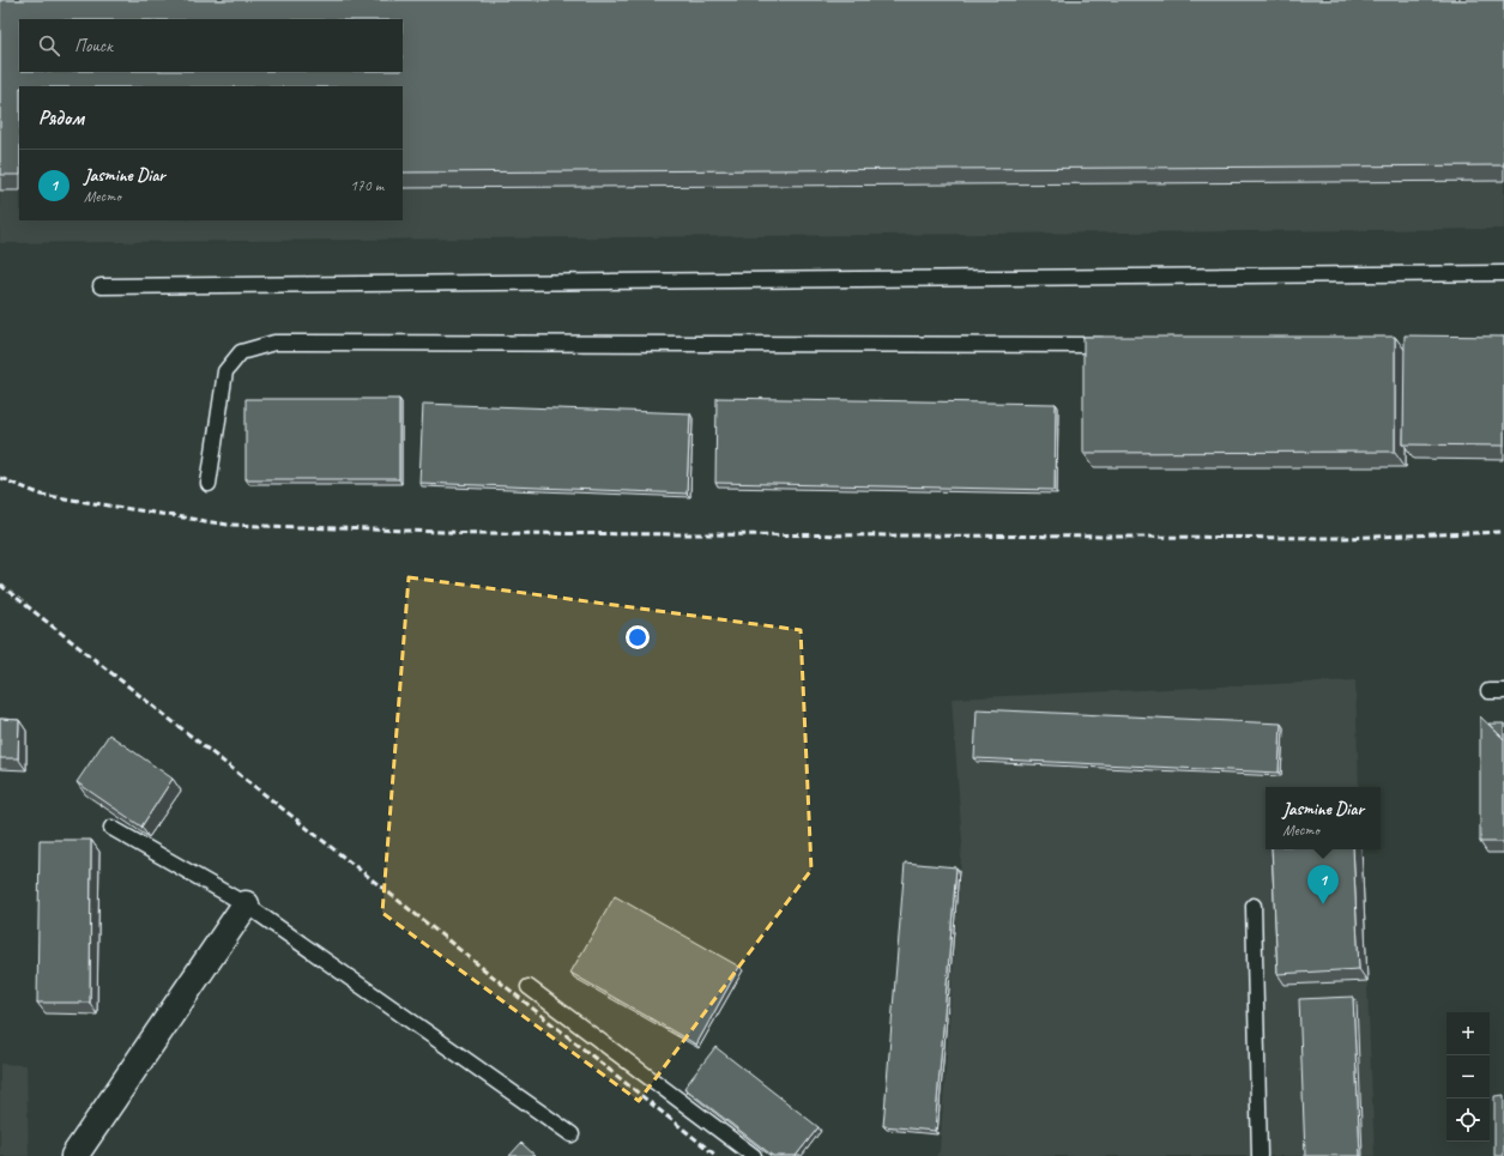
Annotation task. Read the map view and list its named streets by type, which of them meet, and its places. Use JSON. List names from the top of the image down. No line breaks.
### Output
{"page":{"search":"Поиск","heading":"Рядом","list":[{"mark":"1","name":"Jasmine Diar","note":"Место","value":"170 m"}],"popup":["Jasmine Diar","Место"],"pins":"1","map_buttons":["+","−"]}}
